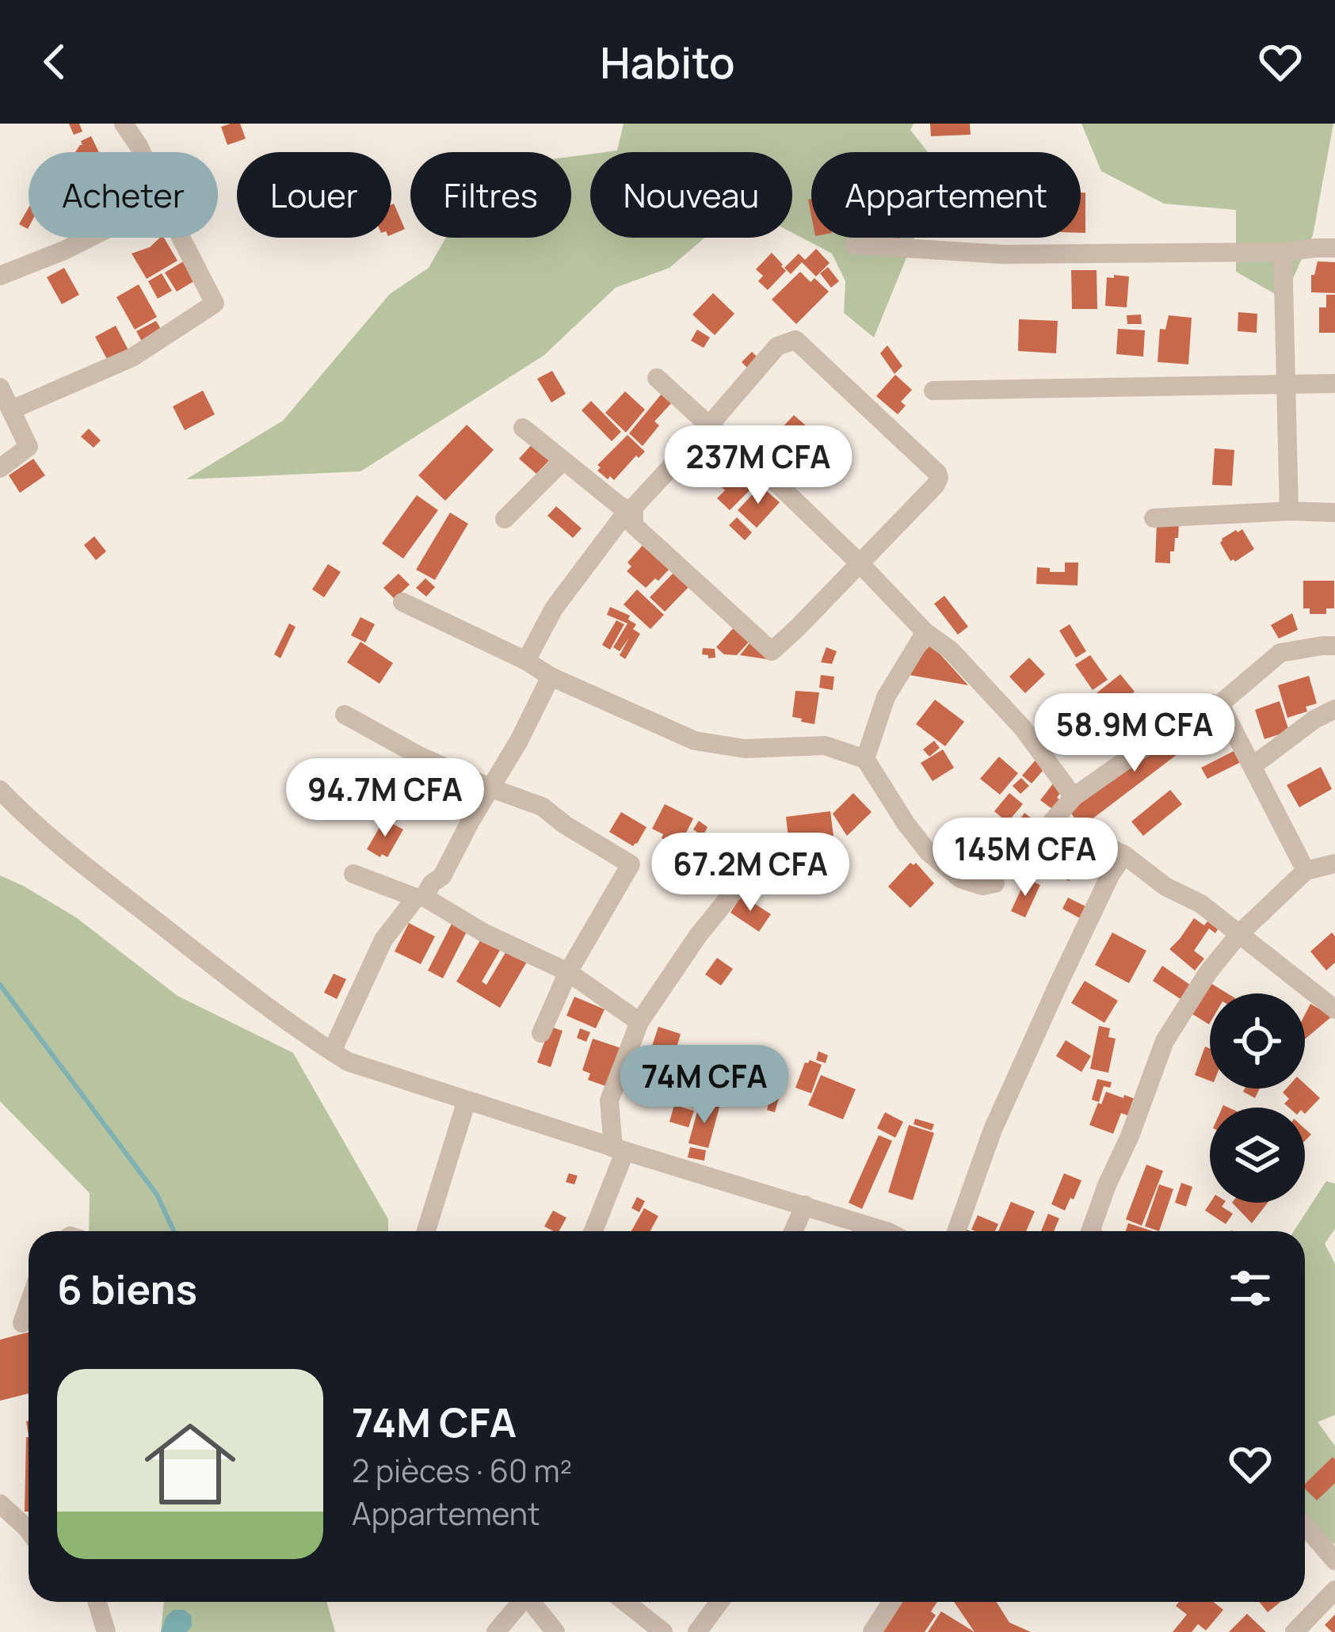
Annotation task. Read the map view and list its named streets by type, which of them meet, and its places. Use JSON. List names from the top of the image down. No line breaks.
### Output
{"page":{"header":"Habito","chip":["Acheter","Louer","Filtres","Nouveau","Appartement"],"price":["237M CFA","58.9M CFA","94.7M CFA","145M CFA","67.2M CFA","74M CFA"],"heading":"6 biens","list":[{"name":"74M CFA","note":"2 pièces · 60 m² · Appartement"}]}}
